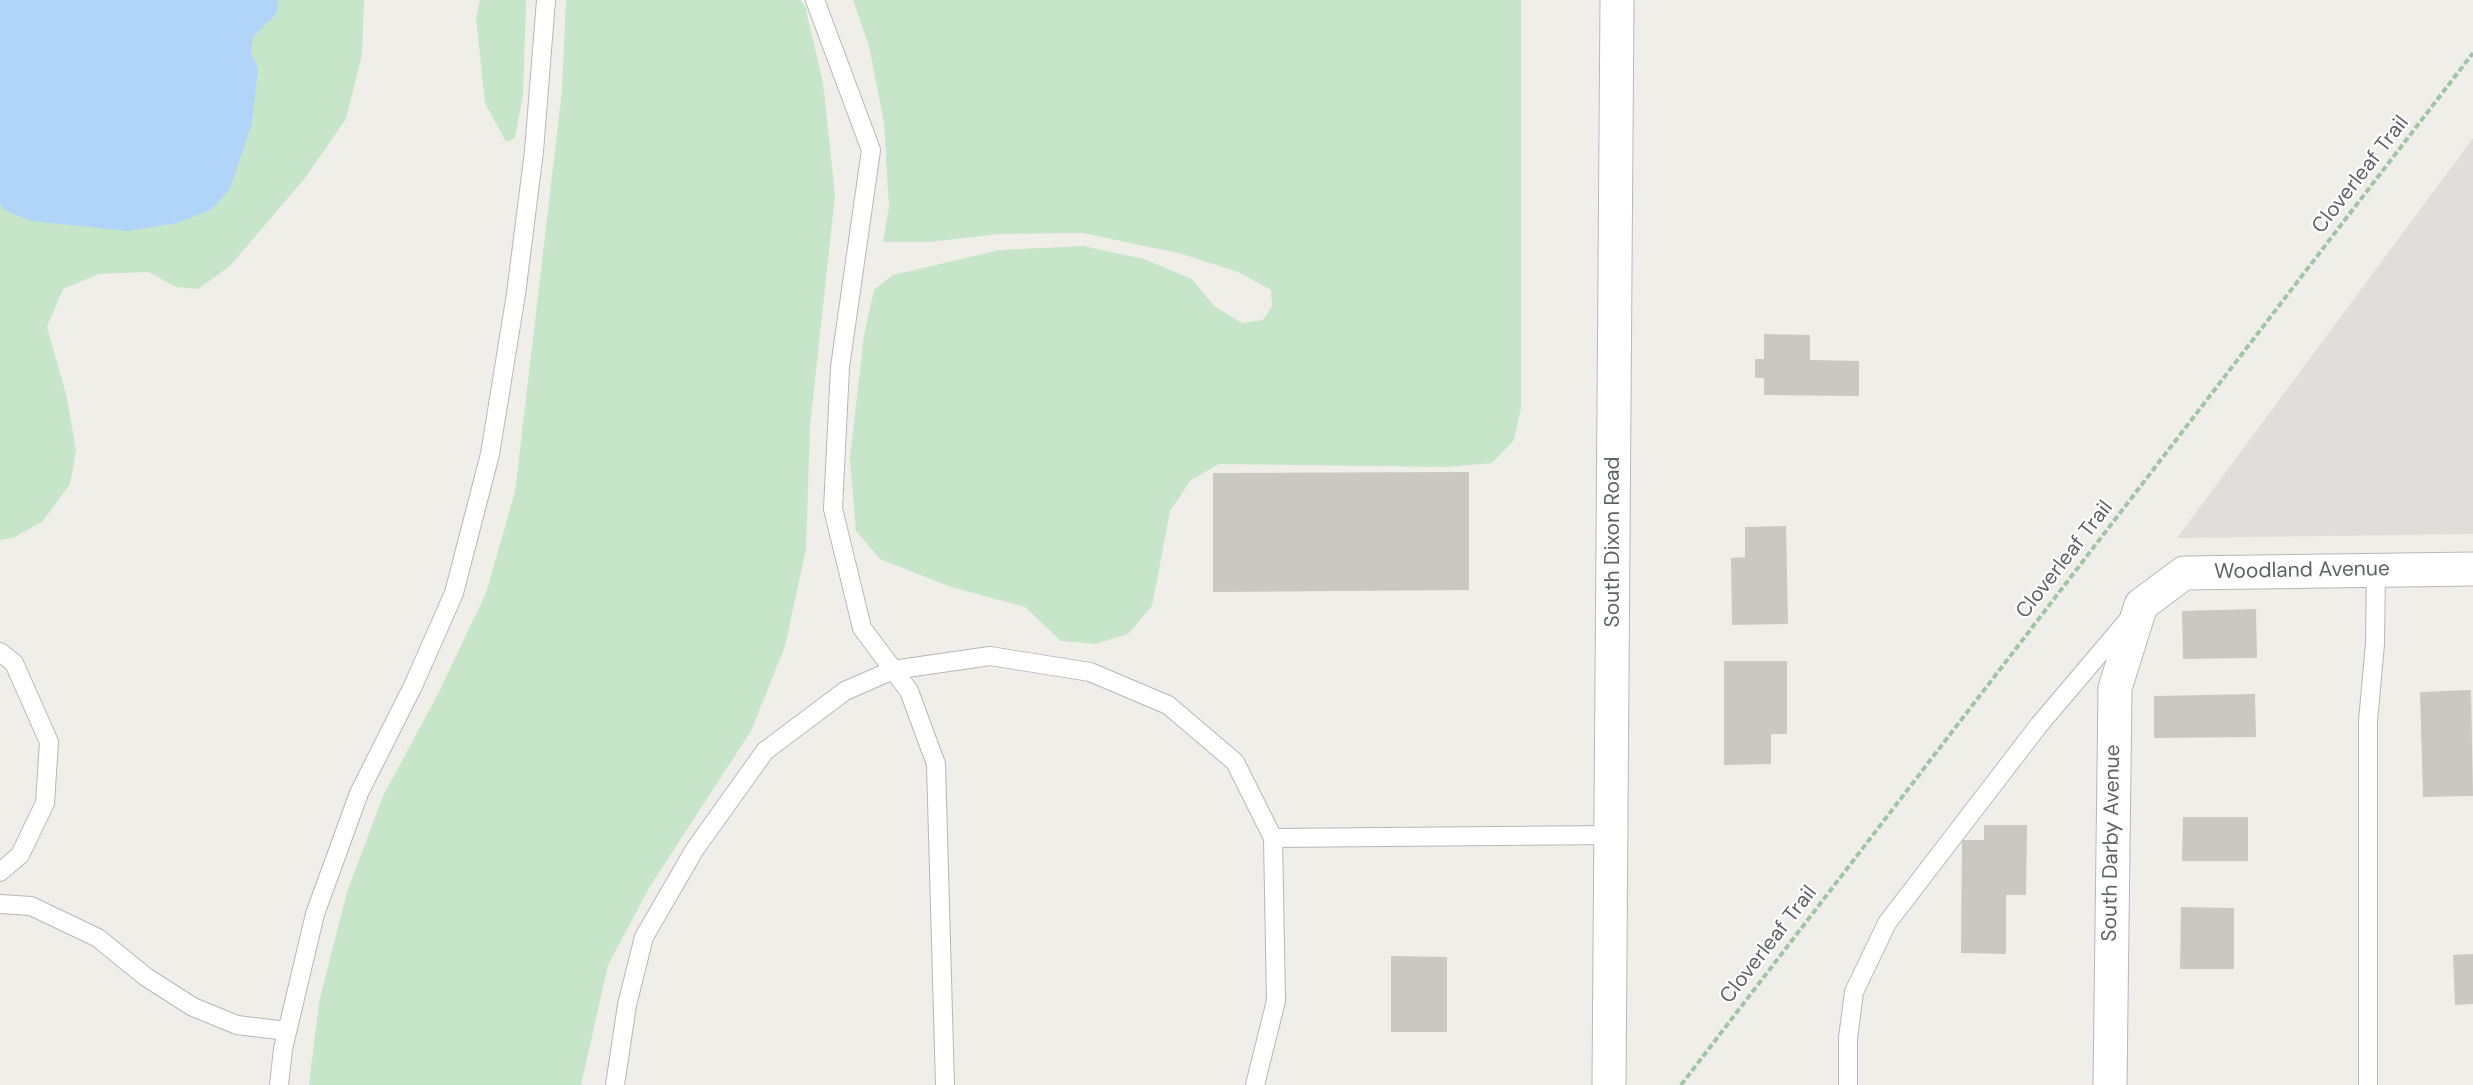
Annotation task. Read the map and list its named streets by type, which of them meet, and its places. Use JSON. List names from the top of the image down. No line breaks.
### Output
{"streets":{"main road":["South Dixon Road","Woodland Avenue","South Darby Avenue"],"path":["Cloverleaf Trail"]},"crossings":[["Woodland Avenue","South Darby Avenue"]]}
